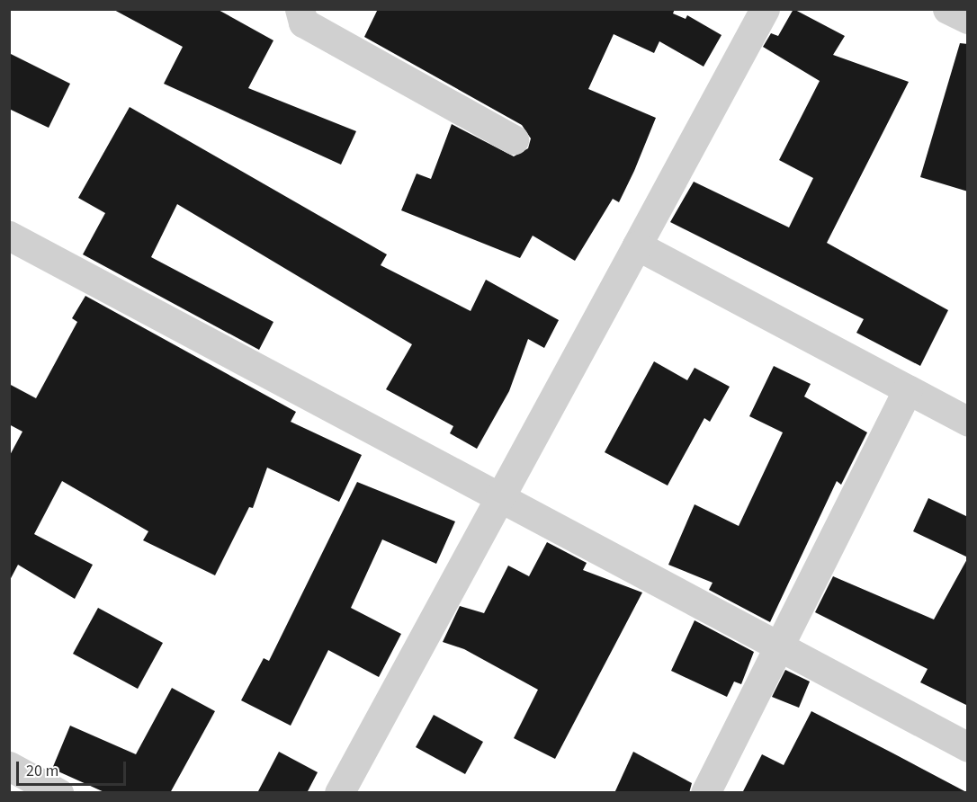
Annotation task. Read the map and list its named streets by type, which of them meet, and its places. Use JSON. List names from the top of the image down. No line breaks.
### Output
{"scale_bar":"20 m"}
